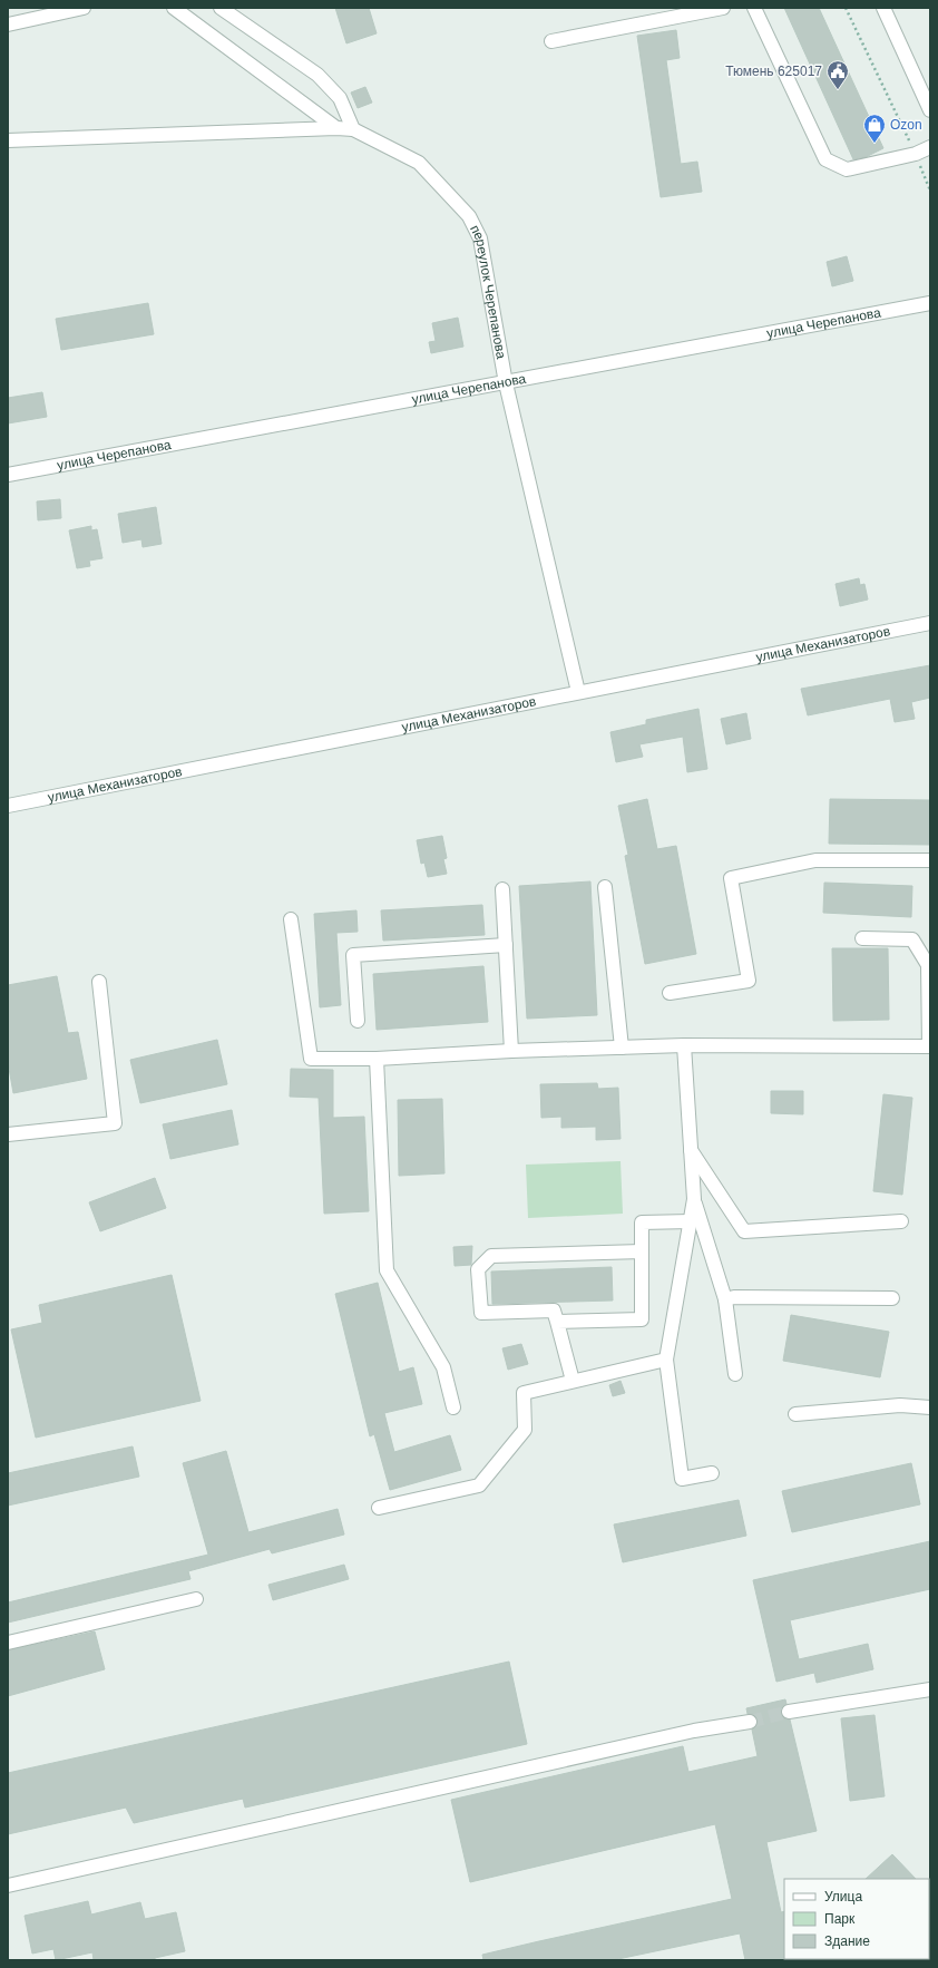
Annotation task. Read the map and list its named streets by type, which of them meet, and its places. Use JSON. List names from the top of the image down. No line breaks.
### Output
{"streets":{"street":["переулок Черепанова","улица Черепанова","улица Механизаторов"]},"crossings":[["переулок Черепанова","улица Черепанова"],["переулок Черепанова","улица Механизаторов"]],"places":{"public building":["Тюмень 625017"],"shop":["Ozon"]},"legend":["Улица","Парк","Здание"]}
